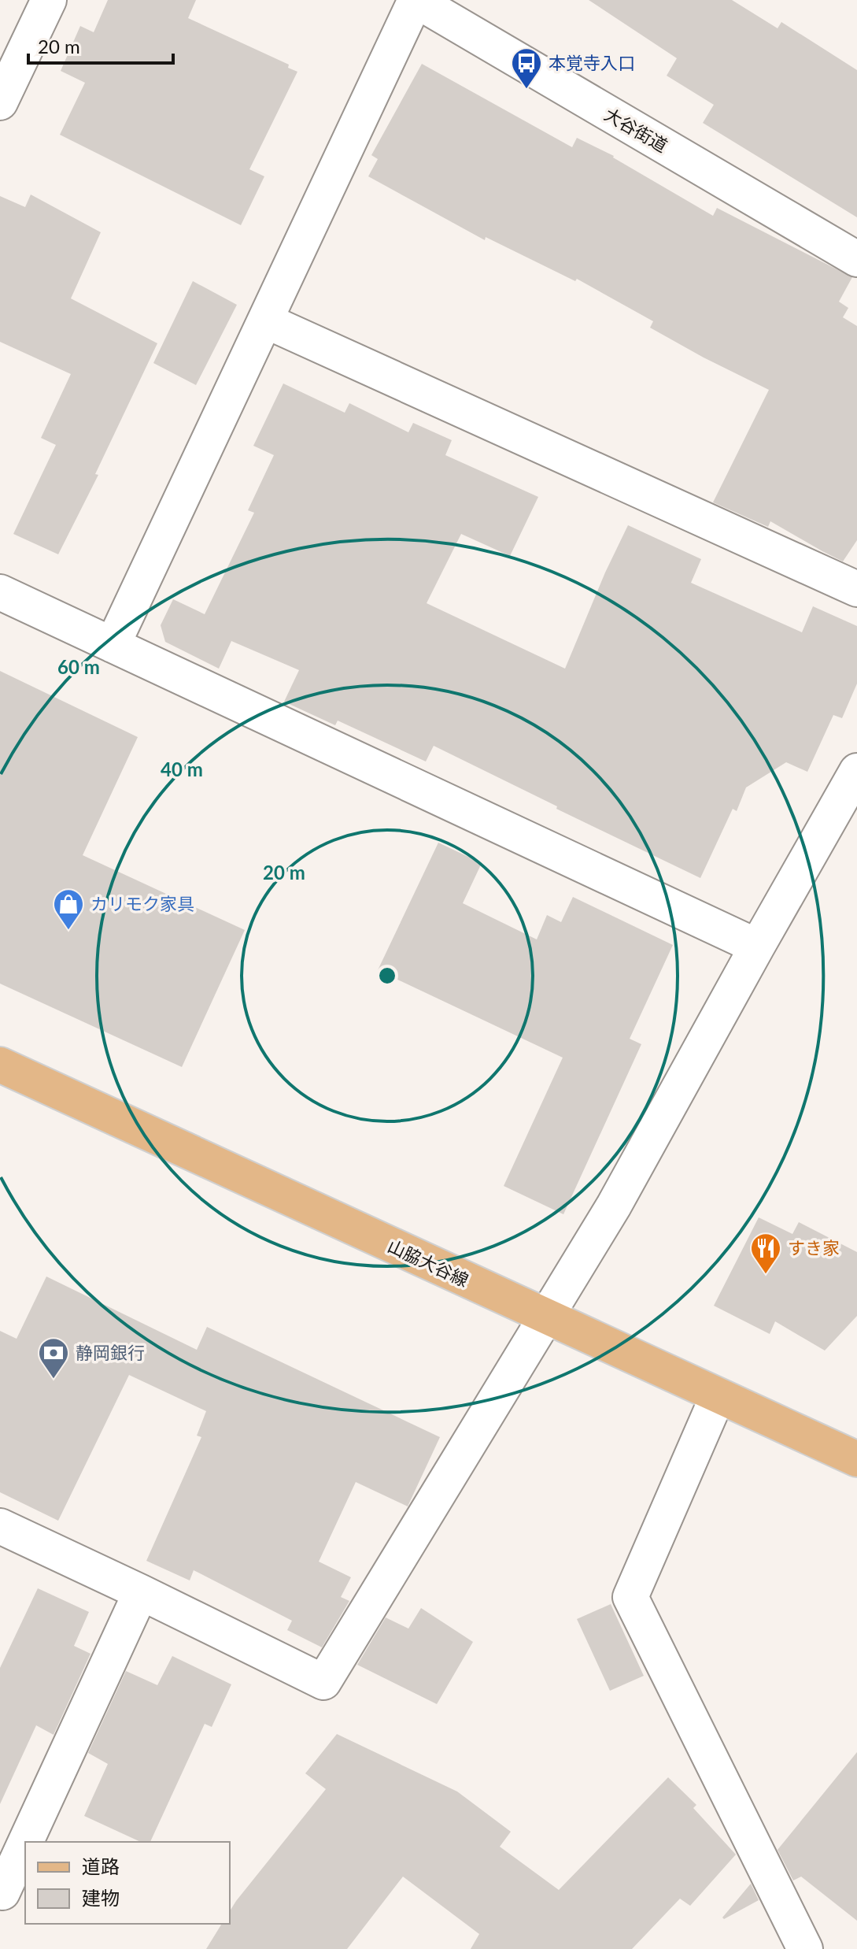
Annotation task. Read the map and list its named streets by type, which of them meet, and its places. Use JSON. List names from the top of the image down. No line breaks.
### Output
{"streets":{"main road":["山脇大谷線"],"street":["大谷街道"]},"places":{"bus stop":["本覚寺入口"],"shop":["カリモク家具"],"restaurant":["すき家"],"bank":["静岡銀行"]},"legend":["道路","建物"],"scale_bar":"20 m","rings":["60 m","40 m","20 m"]}
